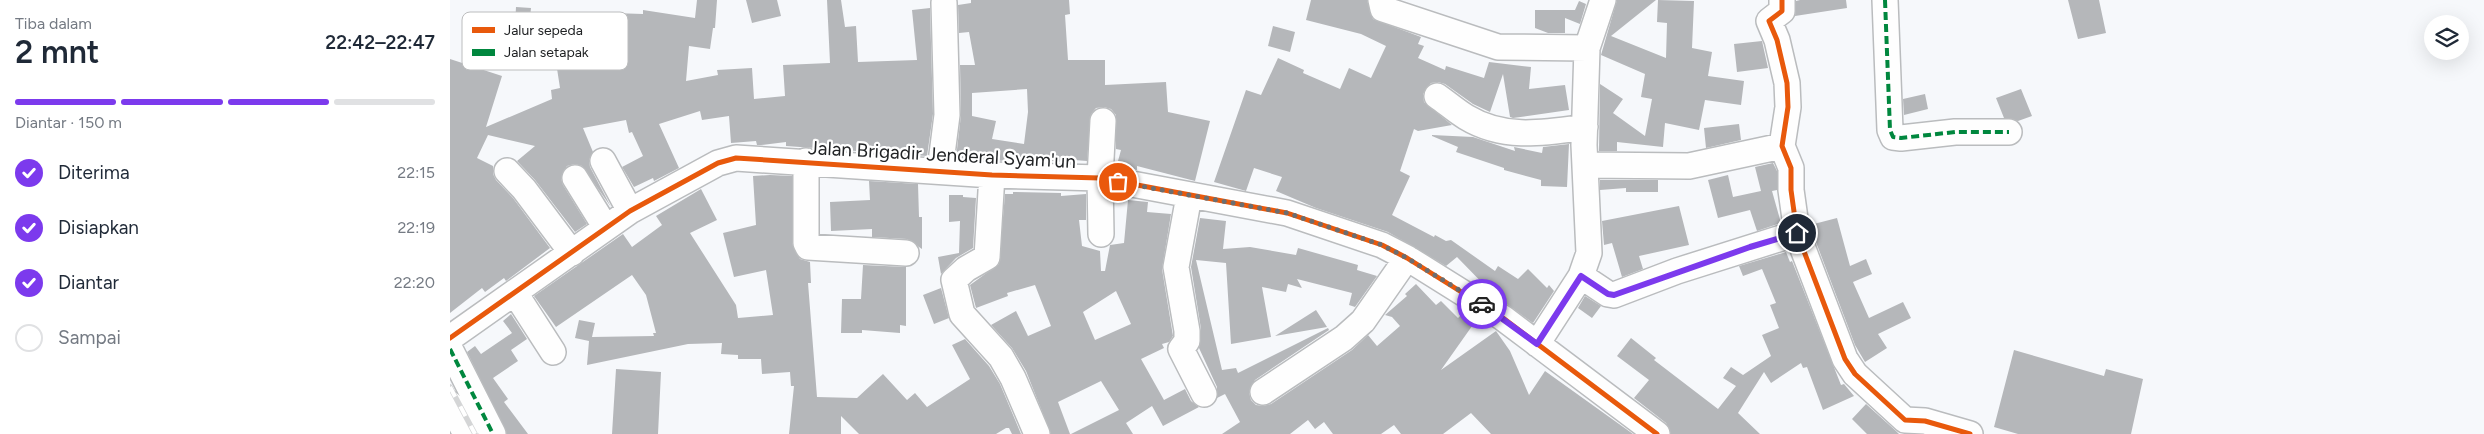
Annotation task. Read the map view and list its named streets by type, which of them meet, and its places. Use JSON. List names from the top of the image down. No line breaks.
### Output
{"streets":{"street":["Jalan Brigadir Jenderal Syam'un"]},"legend":["Jalur sepeda","Jalan setapak"],"page":{"heading":["2 mnt","Tiba dalam","22:42–22:47"],"bar":"Diantar · 150 m","list":[["Diterima","22:15"],["Disiapkan","22:19"],["Diantar","22:20"],"Sampai"]}}
